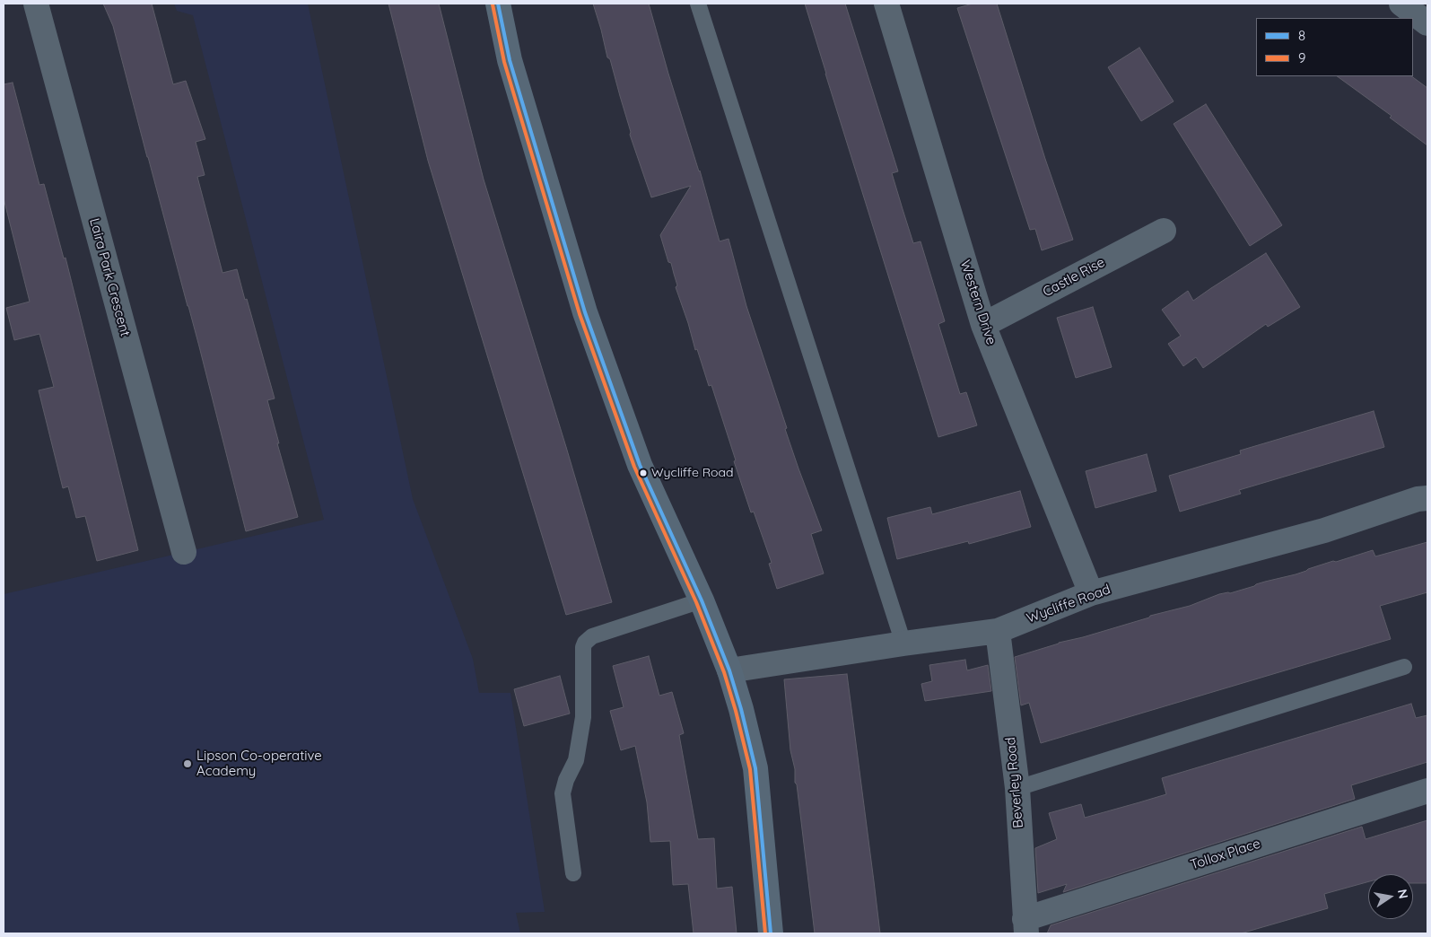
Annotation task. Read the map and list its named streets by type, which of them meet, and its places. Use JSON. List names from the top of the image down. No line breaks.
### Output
{"streets":{"street":["Laira Park Crescent","Castle Rise","Western Drive","Wycliffe Road","Beverley Road","Tollox Place"]},"crossings":[["Castle Rise","Western Drive"],["Western Drive","Wycliffe Road"],["Wycliffe Road","Beverley Road"],["Beverley Road","Tollox Place"]],"places":["Wycliffe Road","Lipson Co-operative Academy"],"lines":["transit line 8","transit line 9"],"legend":["8","9"],"north":"right"}
